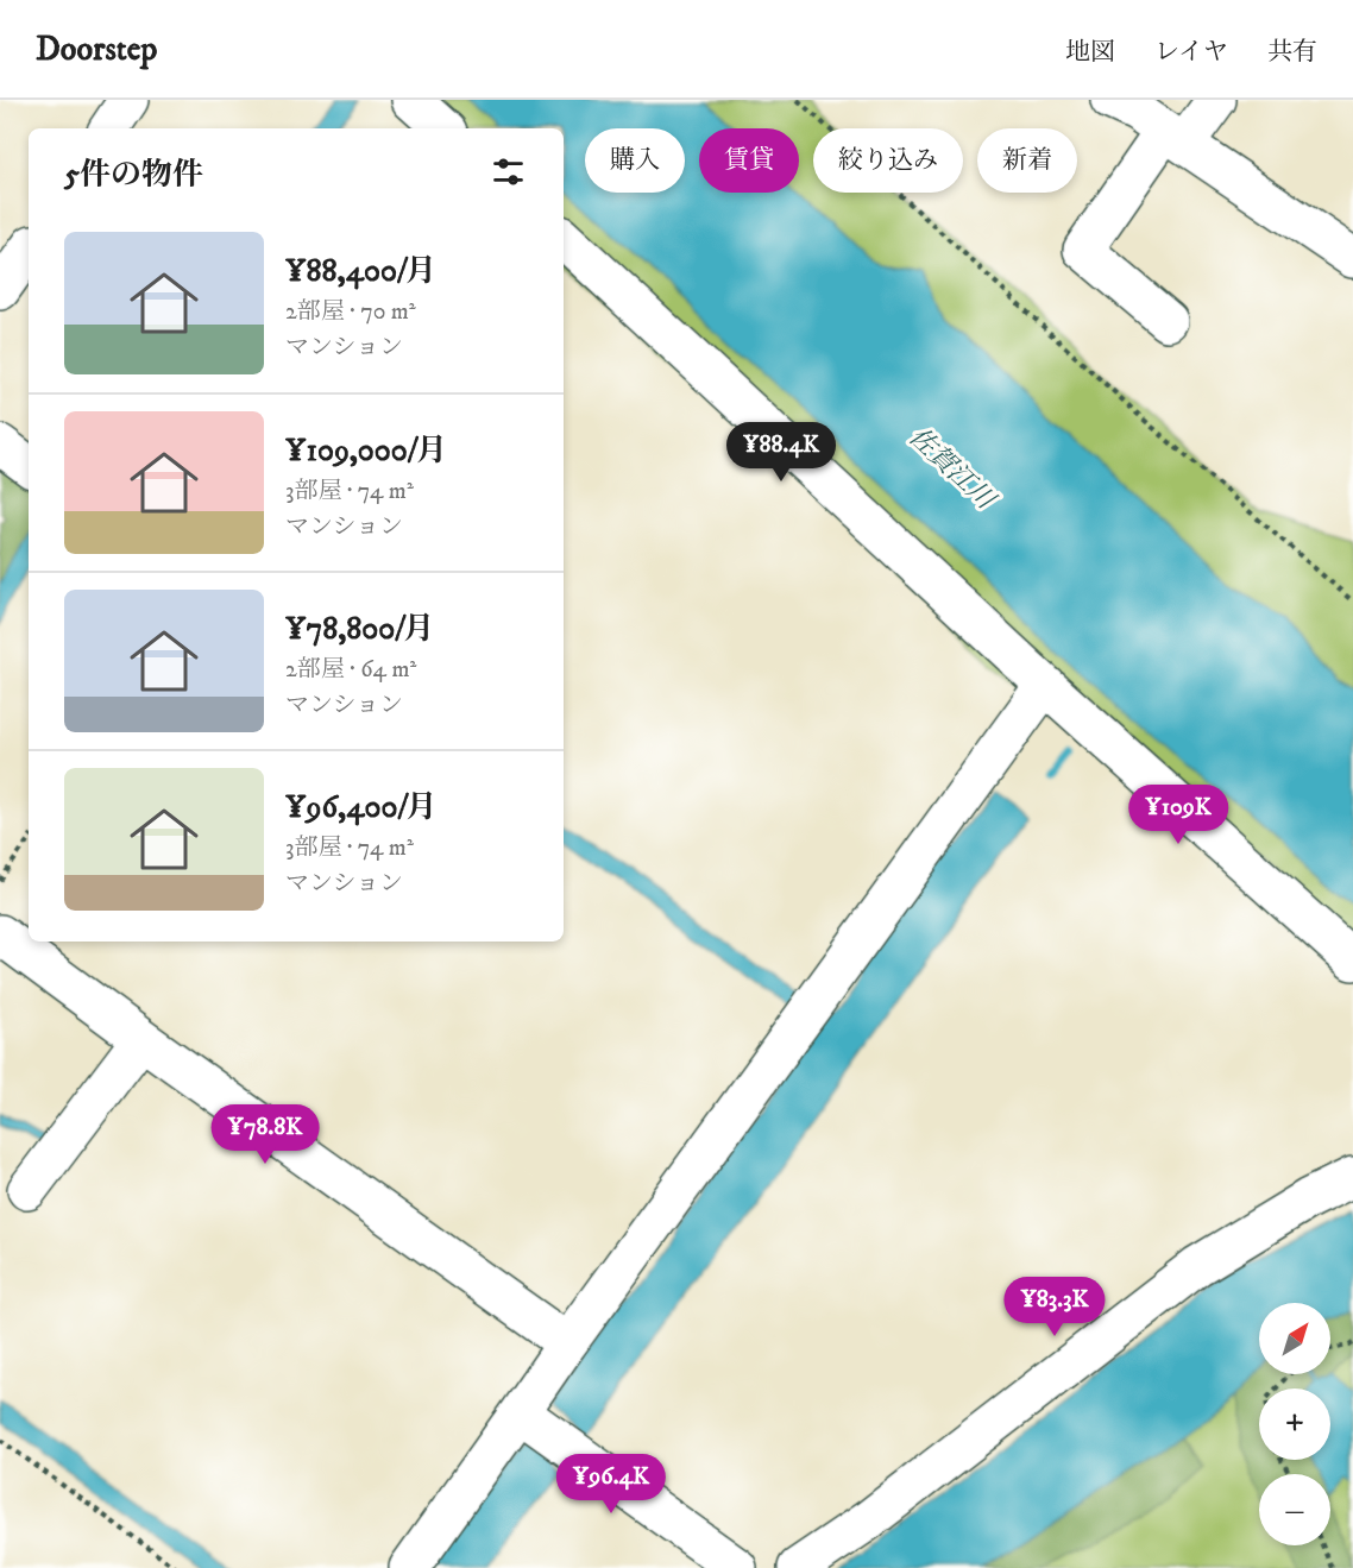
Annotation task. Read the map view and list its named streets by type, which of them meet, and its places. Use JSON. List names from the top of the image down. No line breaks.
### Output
{"water":["佐賀江川"],"north":"top right","page":{"header":"Doorstep","nav":["地図","レイヤ","共有"],"chip":["購入","賃貸","絞り込み","新着"],"heading":"5件の物件","list":[{"name":"¥88,400/月","note":"2部屋 · 70 m² · マンション"},{"name":"¥109,000/月","note":"3部屋 · 74 m² · マンション"},{"name":"¥78,800/月","note":"2部屋 · 64 m² · マンション"},{"name":"¥96,400/月","note":"3部屋 · 74 m² · マンション"}],"price":["¥88.4K","¥109K","¥78.8K","¥83.3K","¥96.4K"],"map_buttons":["+","−"]}}
